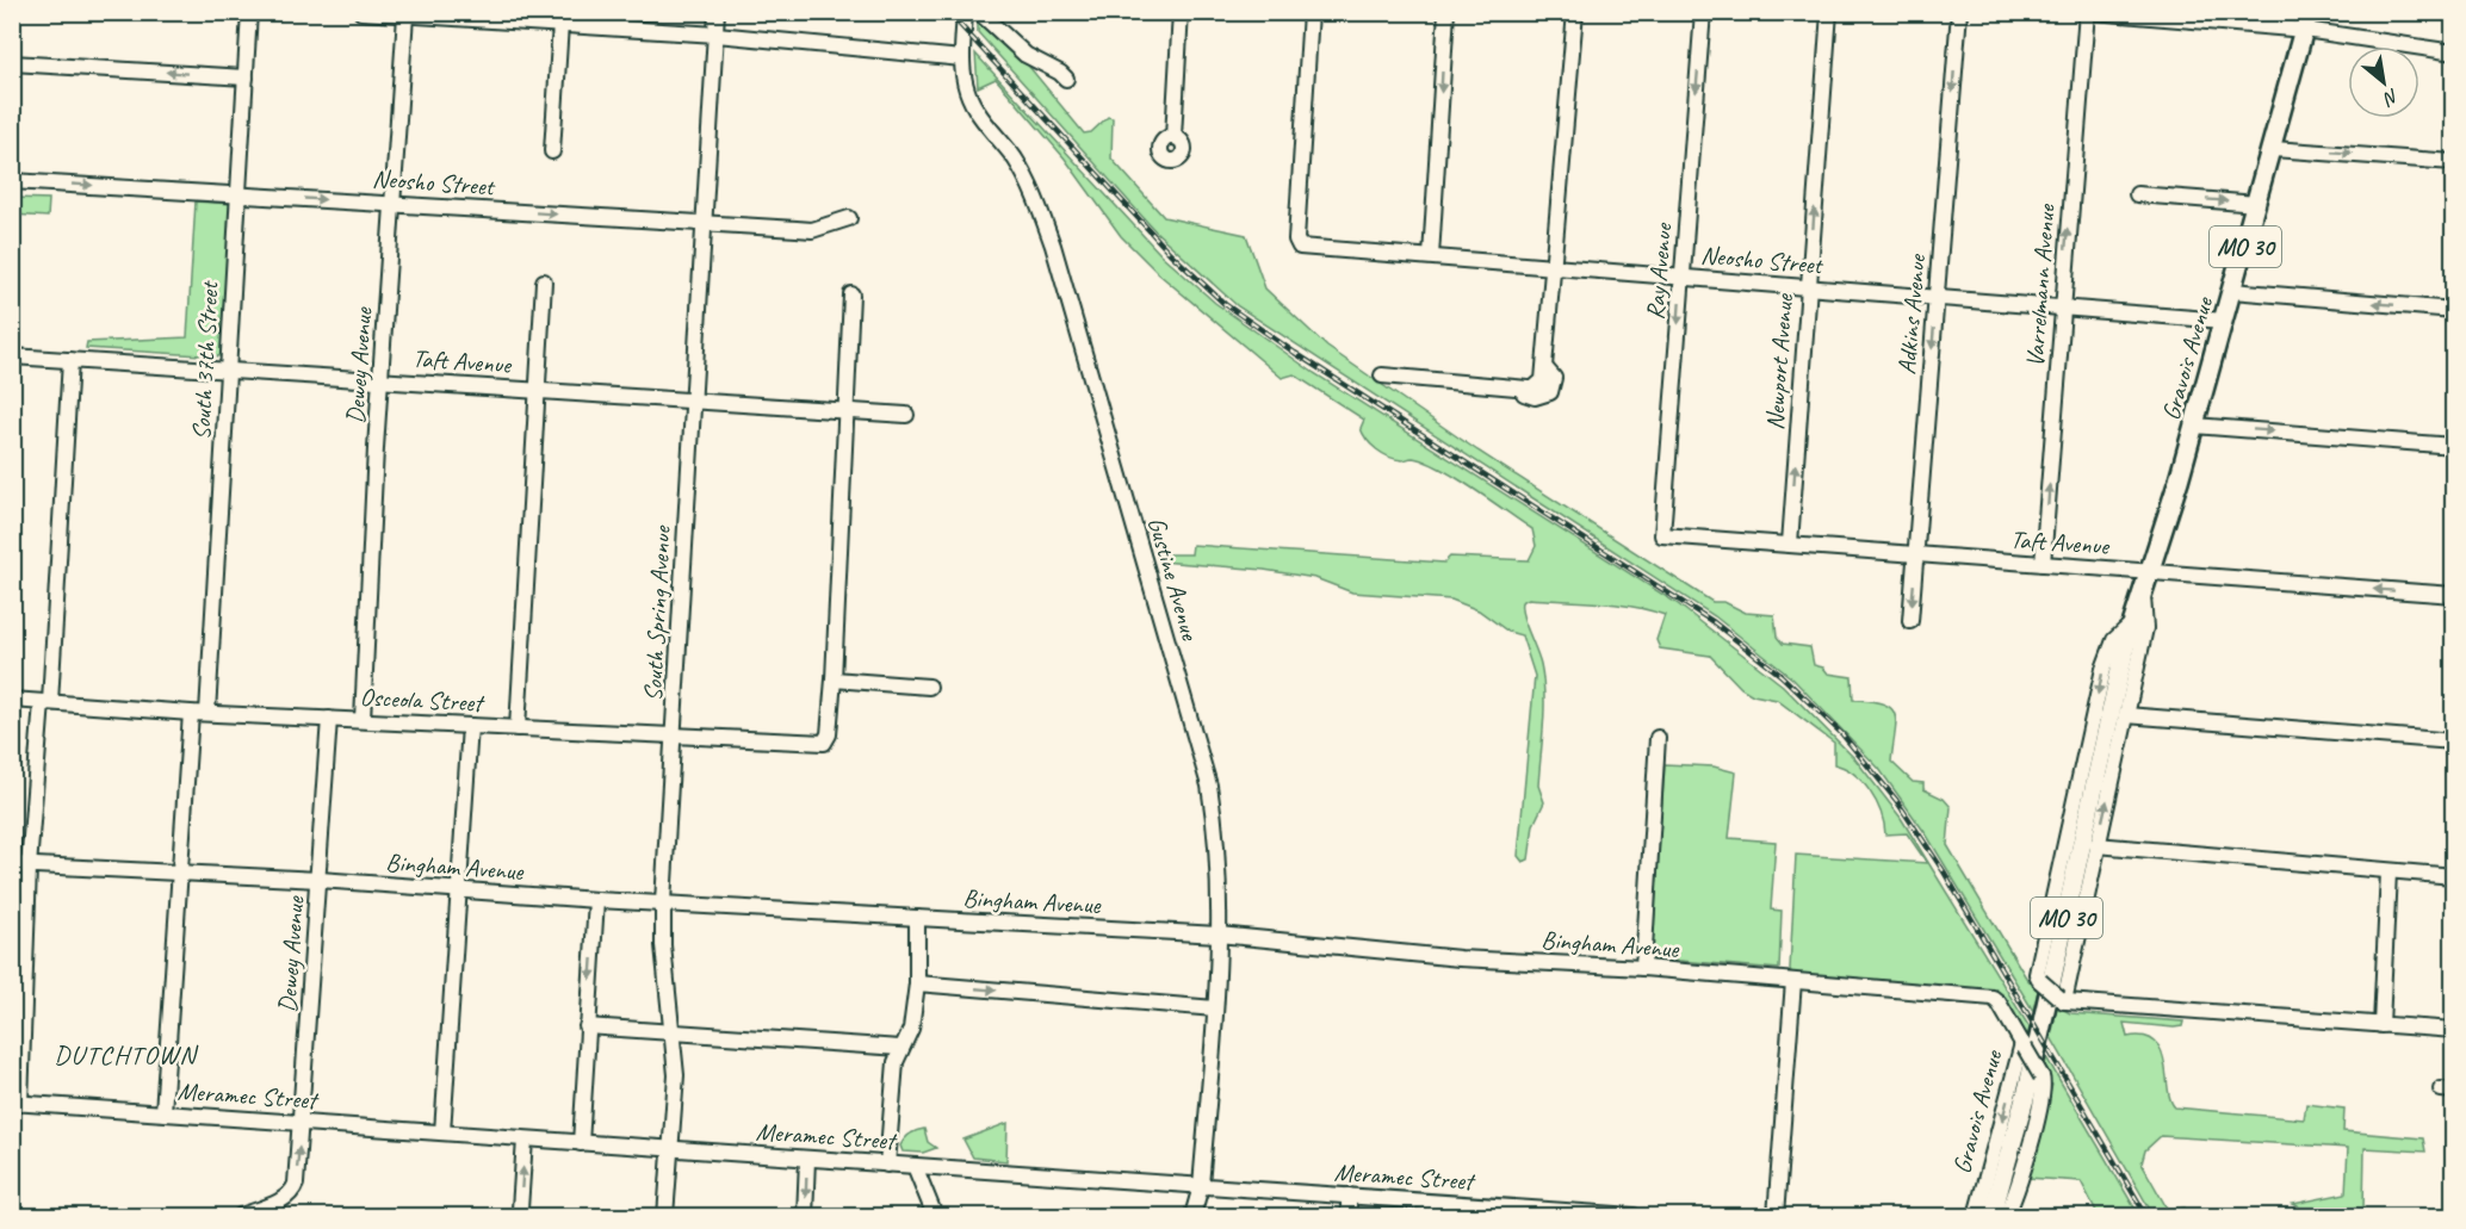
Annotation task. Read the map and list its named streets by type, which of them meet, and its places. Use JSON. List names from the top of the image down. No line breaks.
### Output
{"streets":{"main road":["MO 30","Gravois Avenue"],"street":["Neosho Street","Ray Avenue","Varrelmann Avenue","Adkins Avenue","South 37th Street","Taft Avenue","Newport Avenue","Dewey Avenue","Gustine Avenue","South Spring Avenue","Osceola Street","Bingham Avenue","Meramec Street"]},"crossings":[["Neosho Street","Ray Avenue"],["Neosho Street","Varrelmann Avenue"],["Neosho Street","Adkins Avenue"],["Neosho Street","Gravois Avenue"],["Neosho Street","South 37th Street"],["Neosho Street","Newport Avenue"],["Neosho Street","Dewey Avenue"],["Neosho Street","South Spring Avenue"],["Ray Avenue","Taft Avenue"],["Varrelmann Avenue","Taft Avenue"],["Adkins Avenue","Taft Avenue"],["Gravois Avenue","Taft Avenue"],["Gravois Avenue","Bingham Avenue"],["South 37th Street","Taft Avenue"],["South 37th Street","Osceola Street"],["Taft Avenue","Newport Avenue"],["Taft Avenue","Dewey Avenue"],["Taft Avenue","South Spring Avenue"],["Dewey Avenue","Osceola Street"],["Dewey Avenue","Bingham Avenue"],["Dewey Avenue","Meramec Street"],["Gustine Avenue","Bingham Avenue"],["Gustine Avenue","Meramec Street"],["South Spring Avenue","Osceola Street"],["South Spring Avenue","Bingham Avenue"],["South Spring Avenue","Meramec Street"]],"one_way":["Varrelmann Avenue","Adkins Avenue","Newport Avenue"],"districts":["DUTCHTOWN"],"north":"bottom right"}
